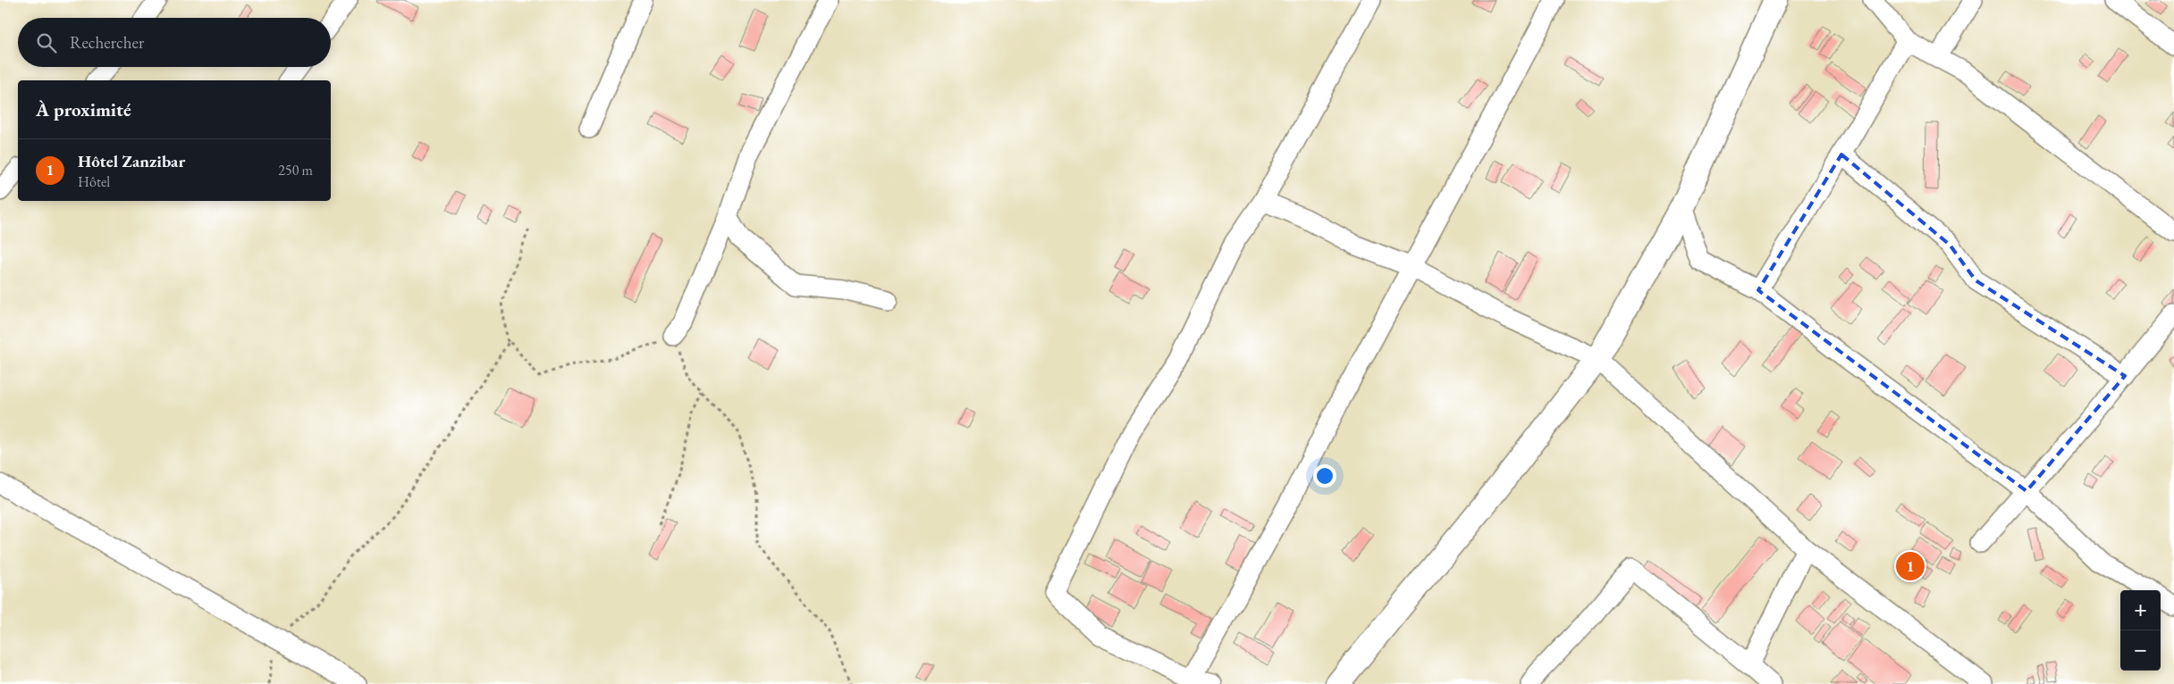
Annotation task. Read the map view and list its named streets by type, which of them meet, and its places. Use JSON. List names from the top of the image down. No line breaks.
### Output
{"page":{"search":"Rechercher","heading":"À proximité","list":[{"mark":"1","name":"Hôtel Zanzibar","note":"Hôtel","value":"250 m"}],"pins":"1","map_buttons":["+","−"]}}
